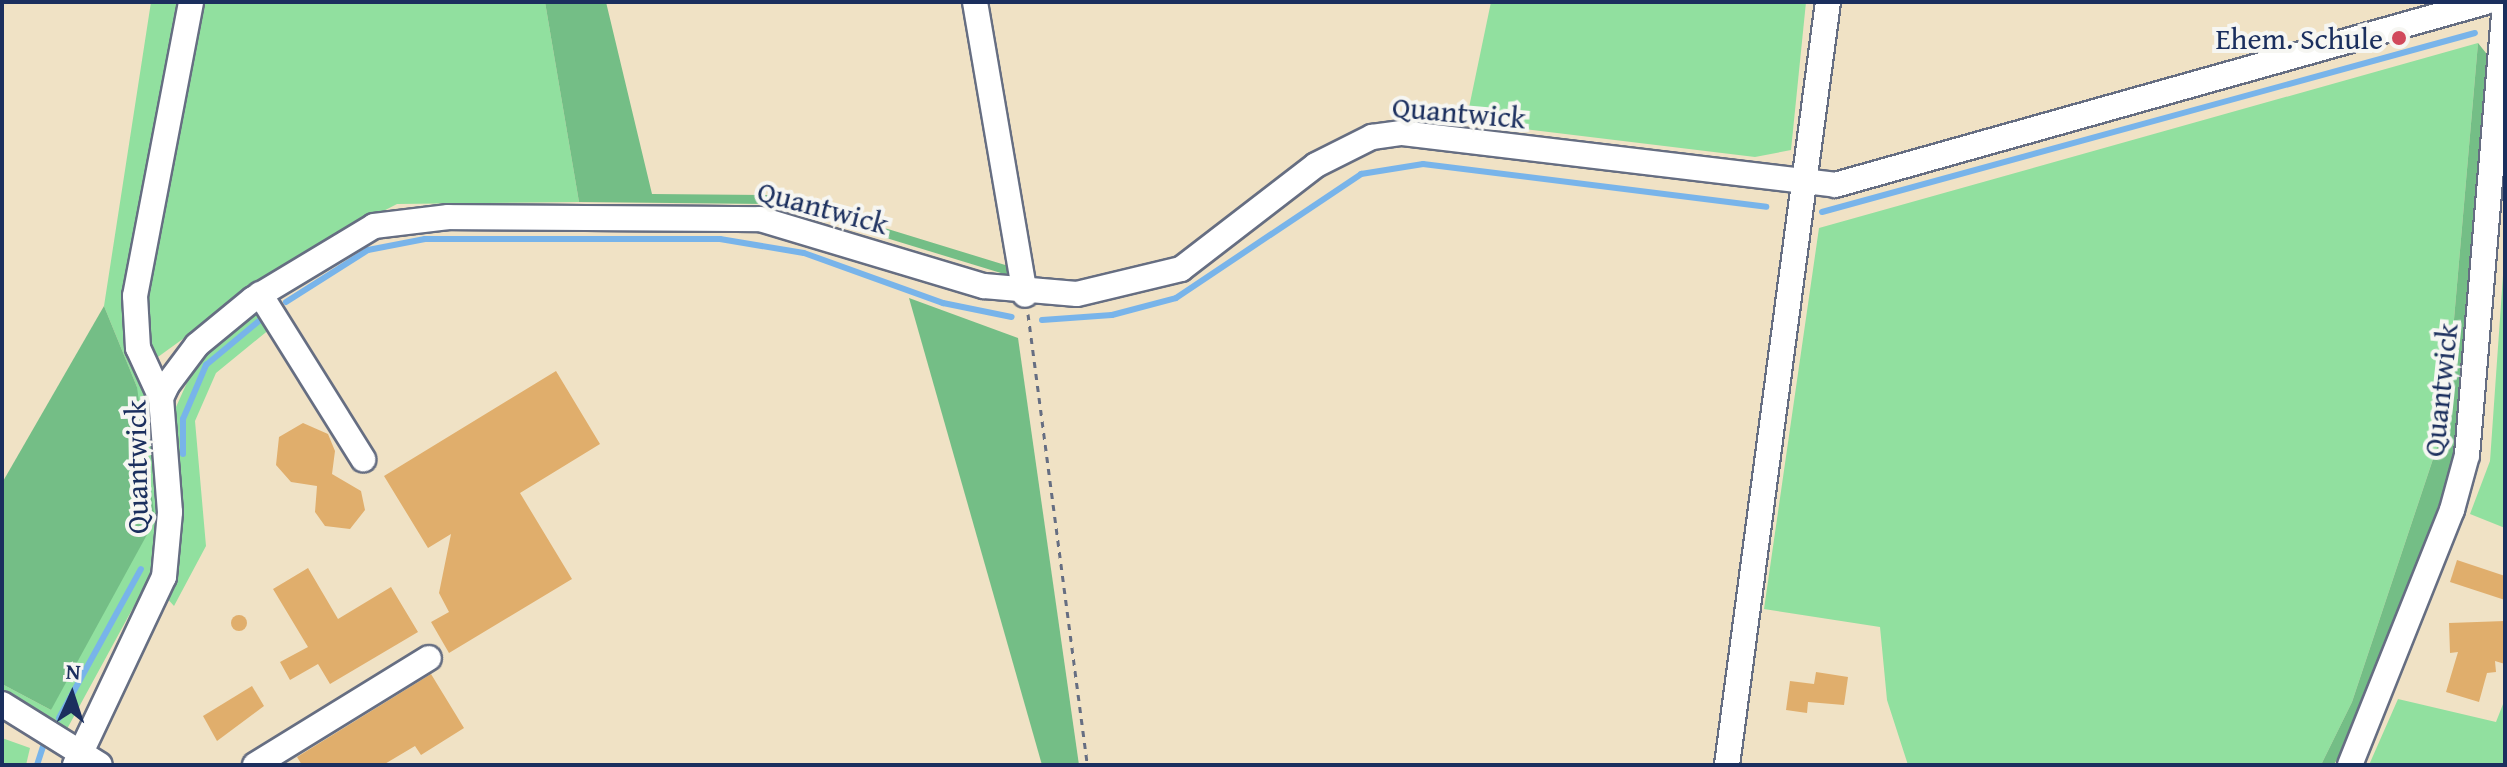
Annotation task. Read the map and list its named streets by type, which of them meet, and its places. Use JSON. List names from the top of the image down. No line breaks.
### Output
{"streets":{"street":["Quantwick"]},"places":["Ehem. Schule"],"north":"top"}
